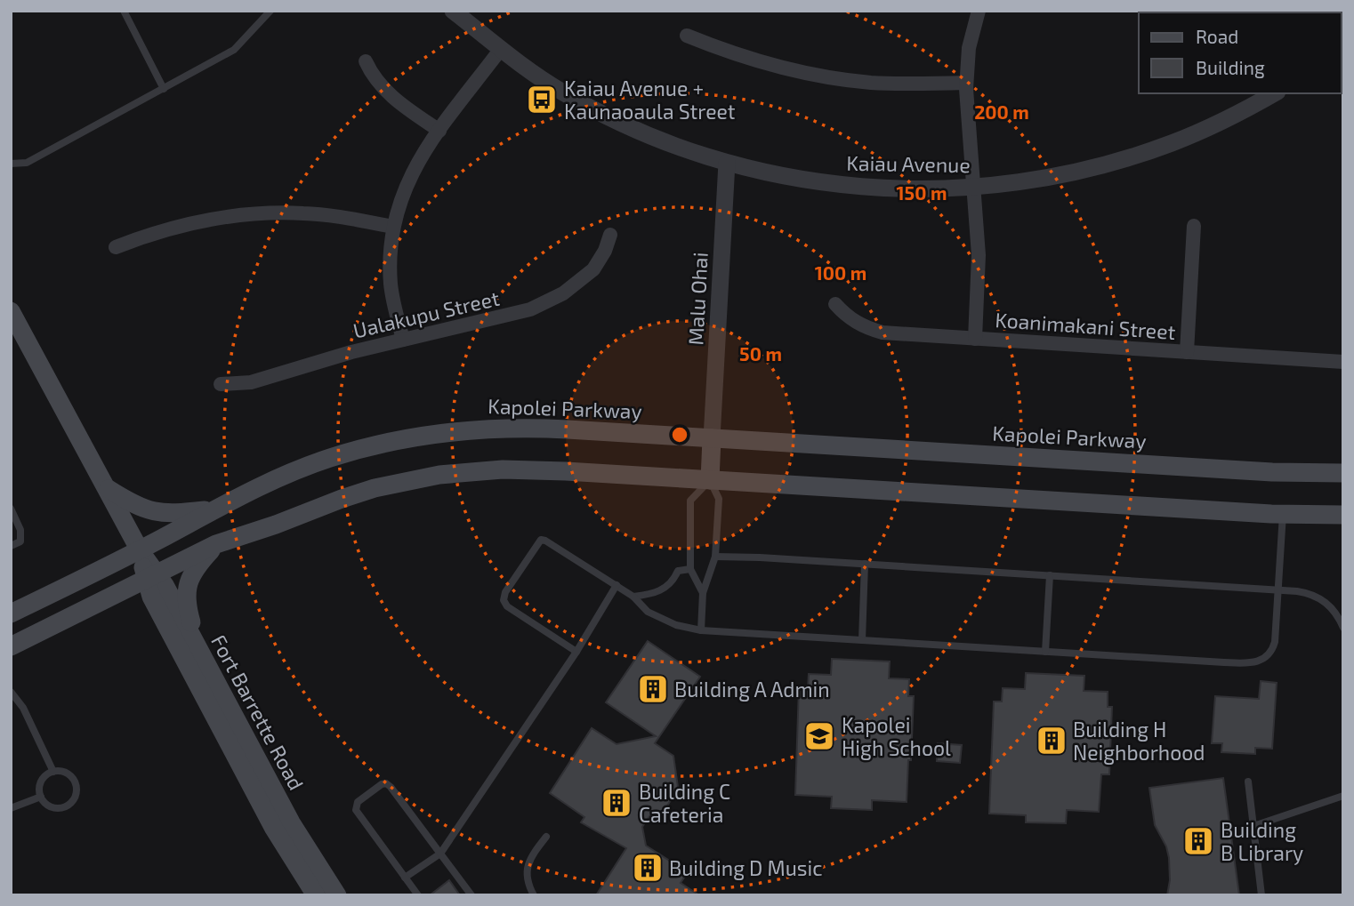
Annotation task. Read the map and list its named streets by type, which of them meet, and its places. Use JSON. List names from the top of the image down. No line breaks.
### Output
{"streets":{"main road":["Kapolei Parkway","Fort Barrette Road"],"street":["Kaiau Avenue","Malu Ohai","Ualakupu Street","Koanimakani Street"]},"crossings":[["Kaiau Avenue","Malu Ohai"],["Malu Ohai","Kapolei Parkway"],["Kapolei Parkway","Fort Barrette Road"]],"places":{"bus stop":["Kaiau Avenue + Kaunaoaula Street"],"building":["Building A Admin","Building H Neighborhood","Building C Cafeteria","Building B Library","Building D Music"],"school or university":["Kapolei High School"]},"legend":["Road","Building"],"rings":["200 m","150 m","100 m","50 m"]}
